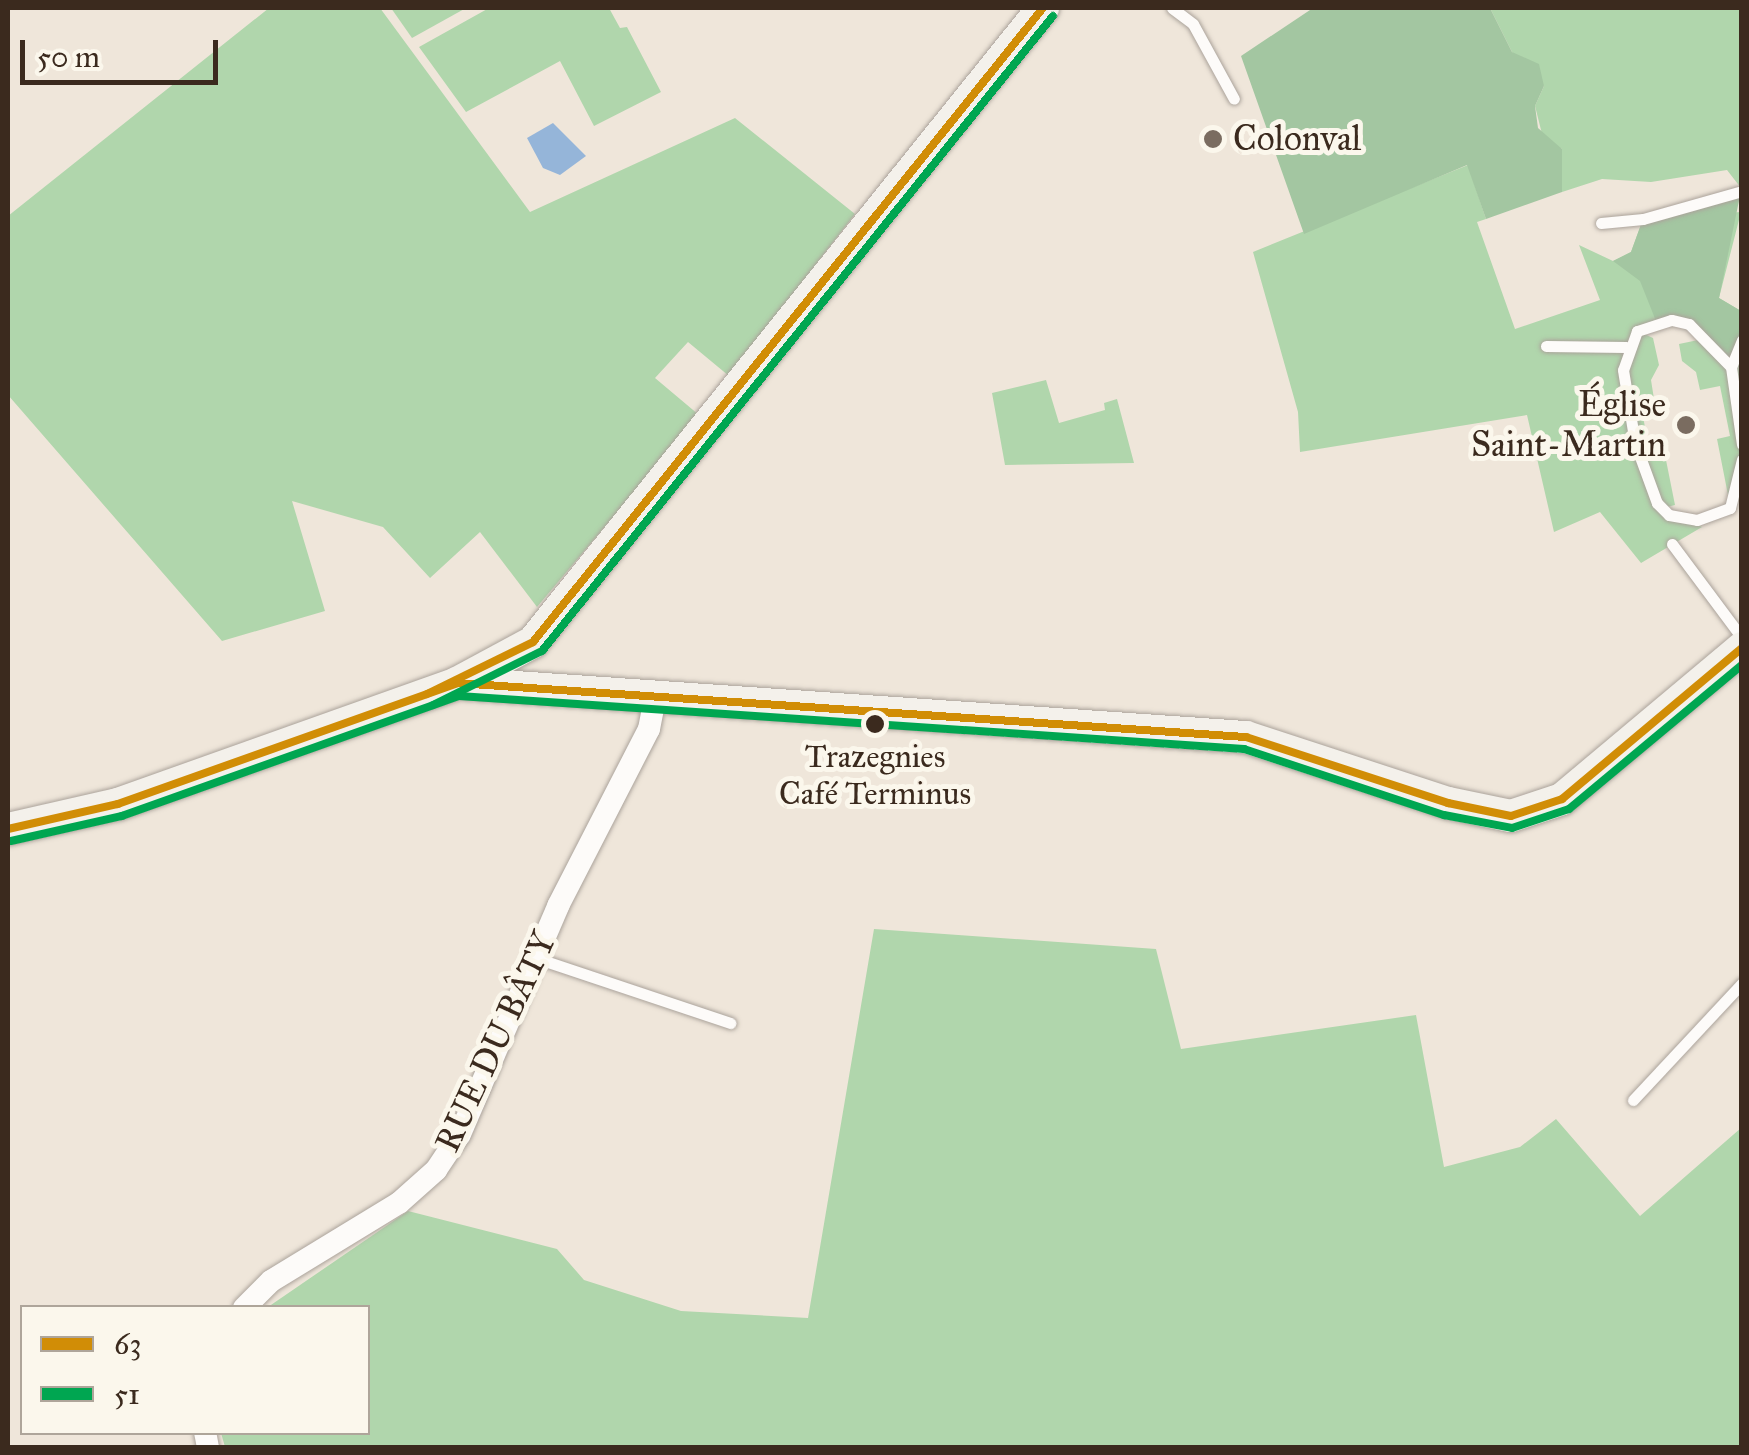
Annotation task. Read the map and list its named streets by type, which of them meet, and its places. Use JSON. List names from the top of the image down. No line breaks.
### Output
{"streets":{"street":["RUE DU BÂTY"]},"places":["Colonval","Église Saint-Martin","Trazegnies Café Terminus"],"lines":["transit line 63","transit line 51"],"legend":["63","51"],"scale_bar":"50 m"}
